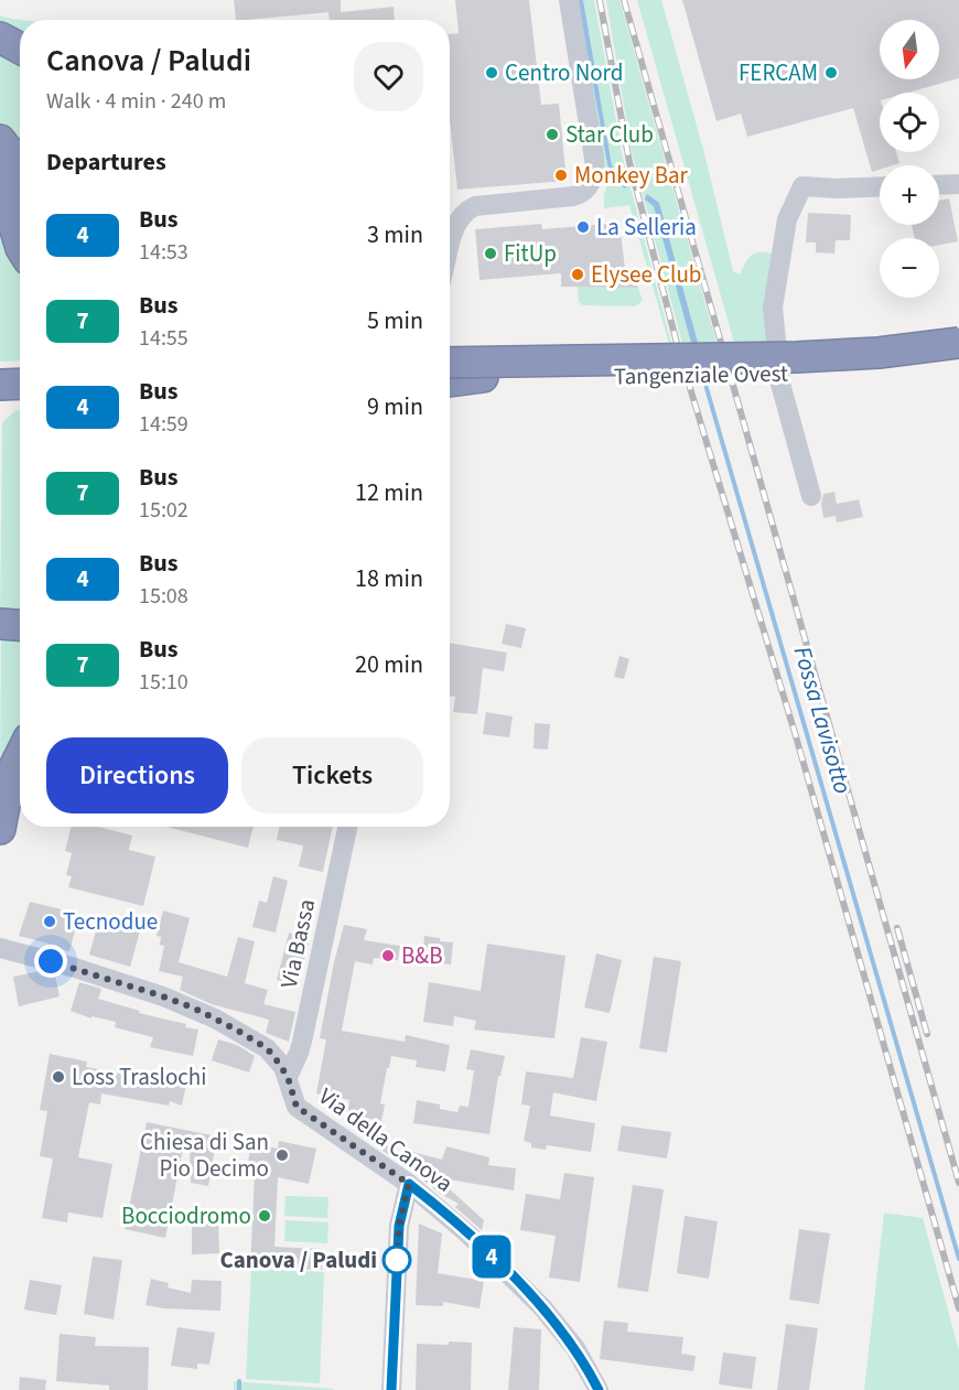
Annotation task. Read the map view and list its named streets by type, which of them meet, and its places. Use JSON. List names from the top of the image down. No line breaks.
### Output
{"streets":{"highway":["Tangenziale Ovest"],"street":["Via Bassa","Via della Canova"]},"crossings":[["Via Bassa","Via della Canova"]],"water":["Fossa Lavisotto"],"places":["Centro Nord","FERCAM","Star Club","Monkey Bar","La Selleria","FitUp","Elysee Club","Tecnodue","B&B","Loss Traslochi","Chiesa di San Pio Decimo","Bocciodromo","Canova / Paludi"],"lines":["bus line 4"],"north":"bottom","page":{"on_map":"4","map_buttons":["+","−"],"heading":[["Canova / Paludi","Walk · 4 min · 240 m"],"Departures"],"list":[{"mark":"4","name":"Bus","note":"14:53","value":"3 min"},{"mark":"7","name":"Bus","note":"14:55","value":"5 min"},{"mark":"4","name":"Bus","note":"14:59","value":"9 min"},{"mark":"7","name":"Bus","note":"15:02","value":"12 min"},{"mark":"4","name":"Bus","note":"15:08","value":"18 min"},{"mark":"7","name":"Bus","note":"15:10","value":"20 min"}],"buttons":["Directions","Tickets"]}}
